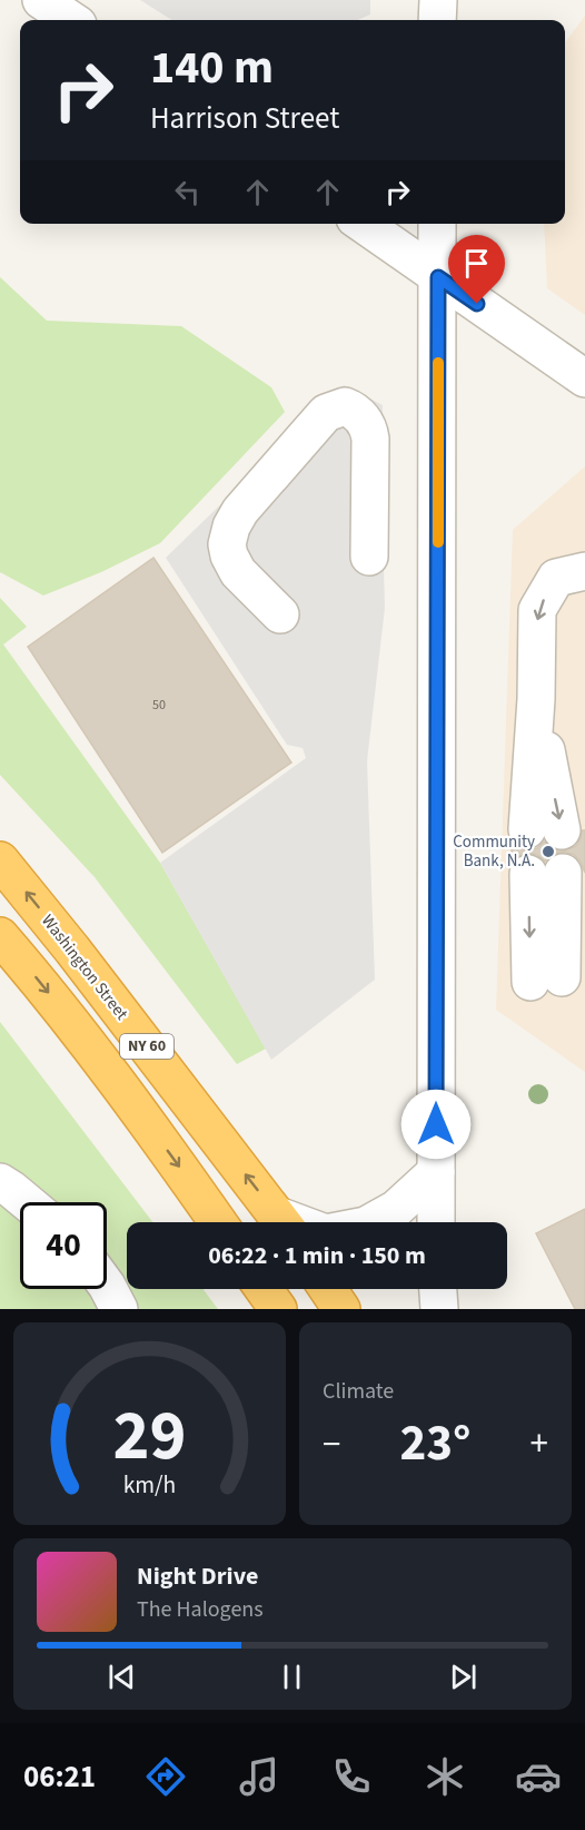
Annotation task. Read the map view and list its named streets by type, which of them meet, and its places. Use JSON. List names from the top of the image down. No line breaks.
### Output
{"streets":{"highway":["Washington Street","NY 60"]},"places":["Community Bank, N.A."],"house_numbers":["50"],"page":{"turn":["140 m","Harrison Street"],"limit":"40","trip":"06:22 · 1 min · 150 m","tile":"Climate","heat":["−","23°","+"],"song":["Night Drive","The Halogens"],"tabs":"06:21","gauge":["29","km/h"]}}
